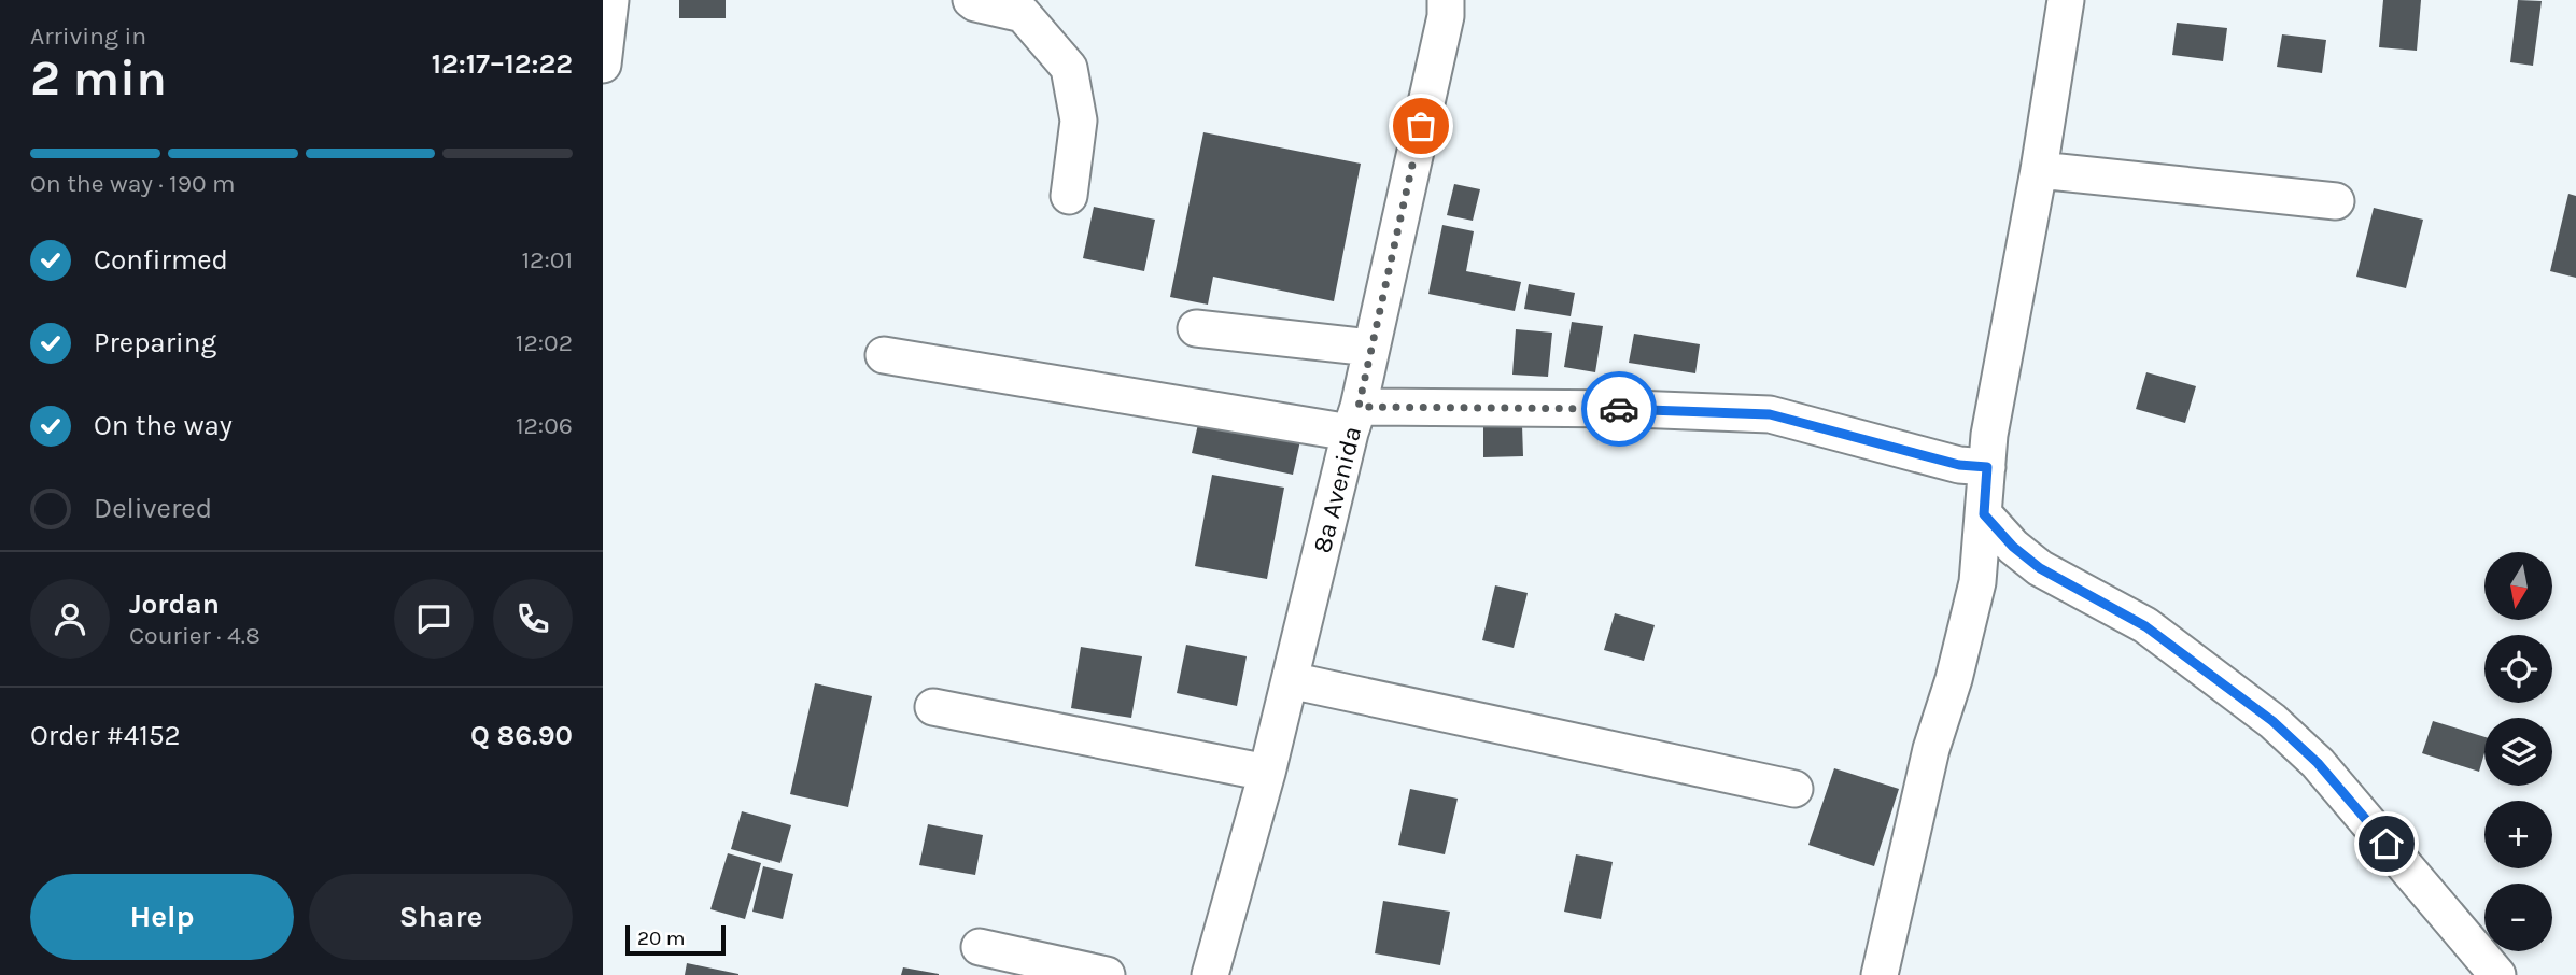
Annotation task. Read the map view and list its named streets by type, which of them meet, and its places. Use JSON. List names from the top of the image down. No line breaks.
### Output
{"streets":{"street":["8a Avenida"]},"scale_bar":"20 m","north":"bottom","page":{"heading":["2 min","Arriving in","12:17–12:22"],"panel":["Jordan","Courier · 4.8","Order #4152","Q 86.90"],"bar":"On the way · 190 m","list":[["Confirmed","12:01"],["Preparing","12:02"],["On the way","12:06"],"Delivered"],"map_buttons":["+","−"],"buttons":["Help","Share"],"scale":"20 m"}}
